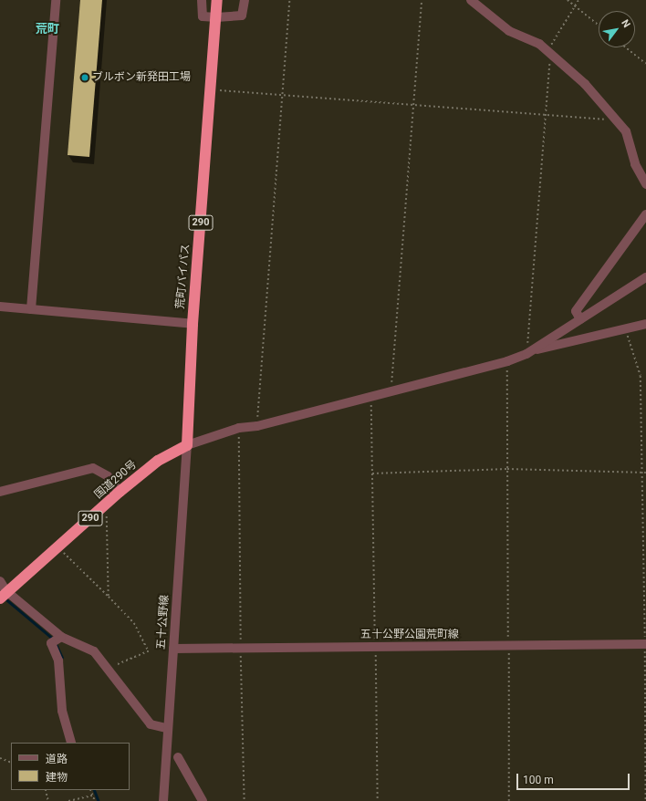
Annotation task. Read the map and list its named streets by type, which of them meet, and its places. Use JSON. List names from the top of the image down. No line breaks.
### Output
{"streets":{"highway":["290","荒町バイパス","国道290号"],"street":["五十公野線","五十公野公園荒町線"]},"crossings":[["荒町バイパス","国道290号"],["荒町バイパス","五十公野線"],["国道290号","五十公野線"],["五十公野線","五十公野公園荒町線"]],"districts":["荒町"],"places":["ブルボン新発田工場"],"legend":["道路","建物"],"scale_bar":"100 m","north":"top right"}
